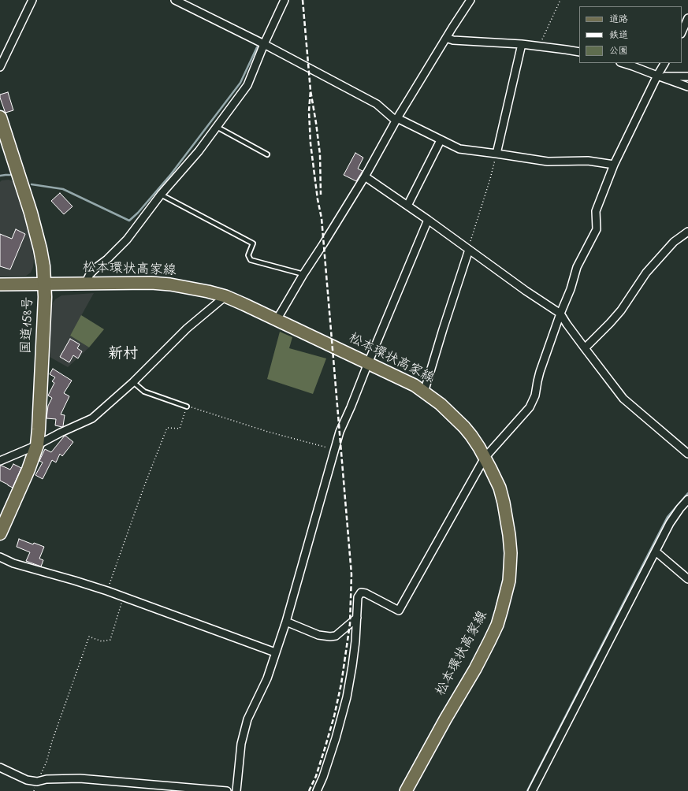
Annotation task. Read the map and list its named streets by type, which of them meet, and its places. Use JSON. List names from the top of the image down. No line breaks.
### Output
{"streets":{"highway":["国道158号"],"main road":["松本環状高家線"]},"crossings":[["松本環状高家線","国道158号"]],"districts":["新村"],"legend":["道路","鉄道","公園"]}
